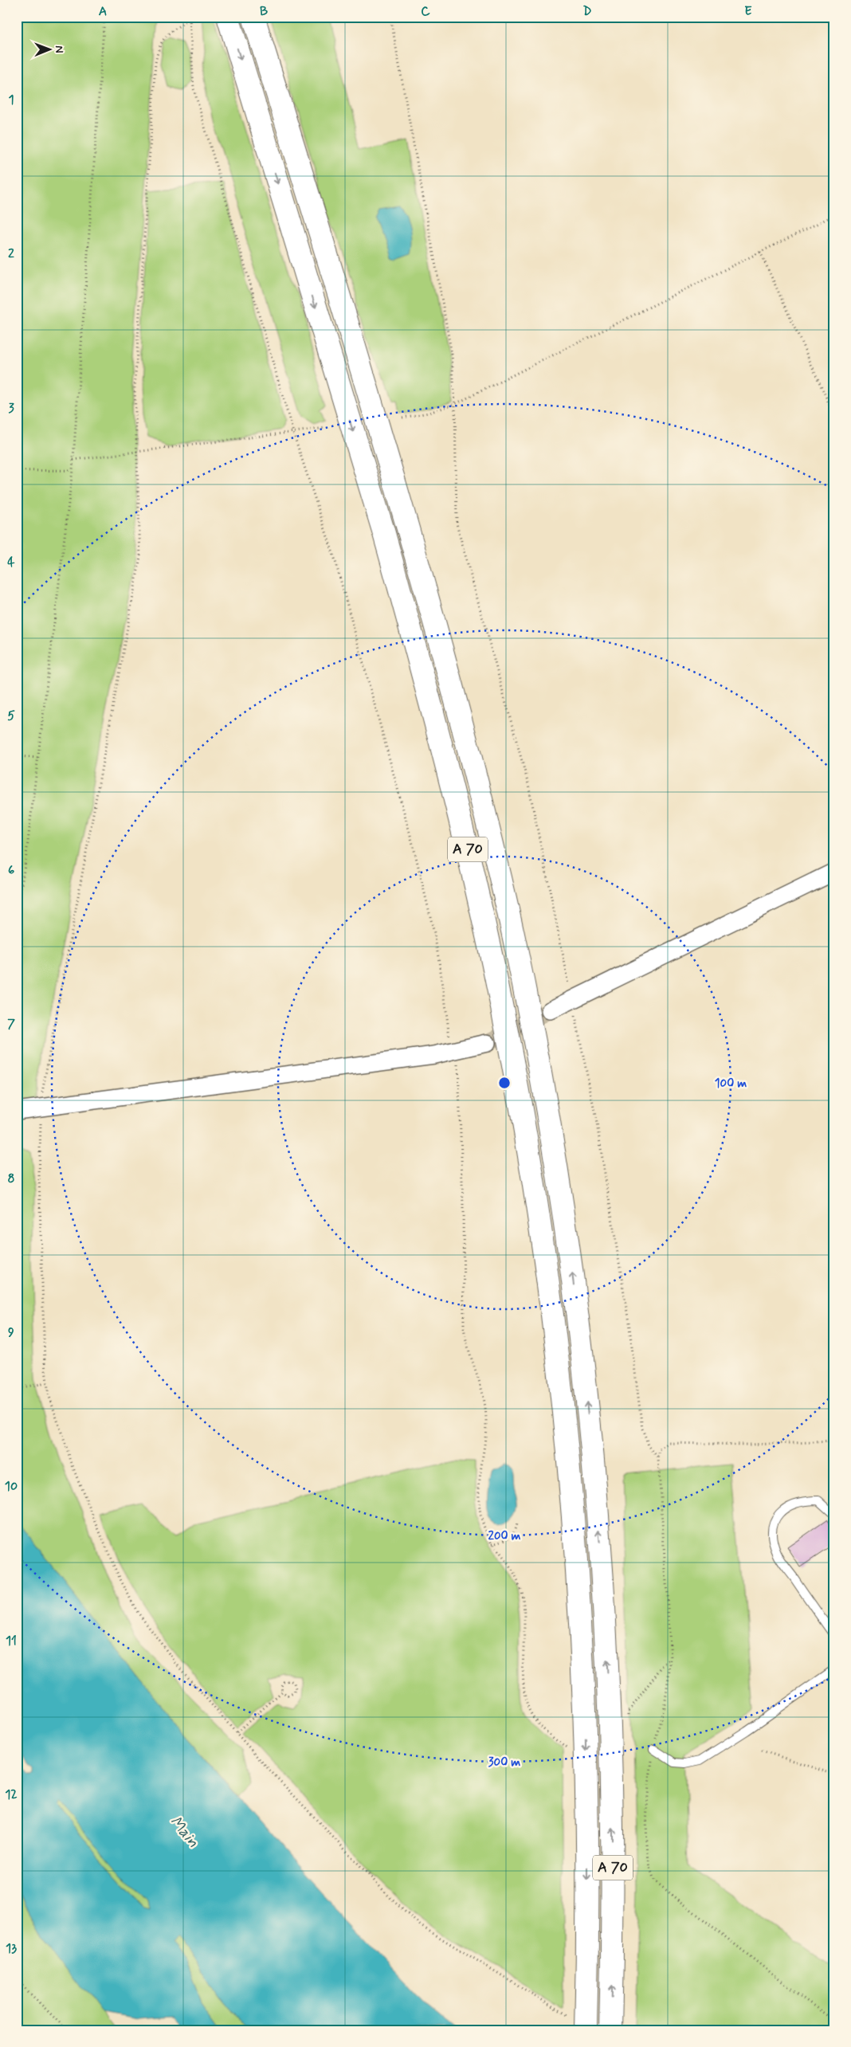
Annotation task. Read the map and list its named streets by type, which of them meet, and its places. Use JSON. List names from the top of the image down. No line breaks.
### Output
{"streets":{"highway":["A 70"]},"water":["Main"],"north":"right","grid":{"columns":["A","B","C","D","E"],"rows":["1","2","3","4","5","6","7","8","9","10","11","12","13"]},"rings":["100 m","200 m","300 m"]}
